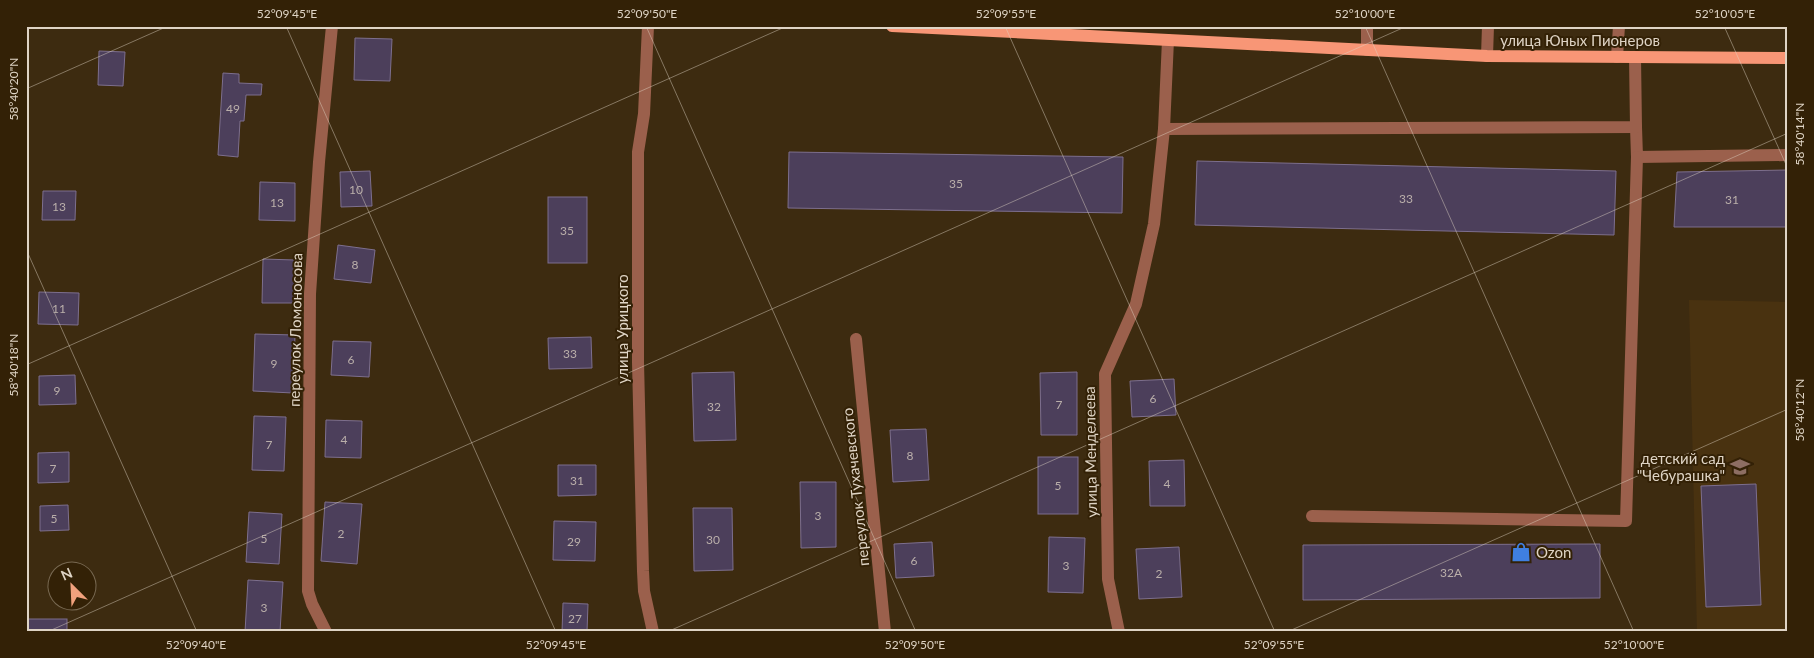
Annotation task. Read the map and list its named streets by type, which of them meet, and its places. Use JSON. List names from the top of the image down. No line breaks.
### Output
{"streets":{"main road":["улица Юных Пионеров"],"street":["улица Урицкого","переулок Ломоносова","улица Менделеева","переулок Тухачевского"]},"crossings":[["улица Юных Пионеров","улица Менделеева"]],"places":{"school or university":["детский сад \"Чебурашка\""],"shop":["Ozon"]},"house_numbers":["49","35","10","33","31","13","13","35","8","11","33","6","9","9","6","7","32","4","7","8","7","31","4","5","3","5","2","5","30","29","6","3","32А","2","3","27"],"north":"top left","coordinates":["52°09'45\"E","52°09'50\"E","52°09'55\"E","52°10'00\"E","52°10'05\"E","58°40'20\"N","58°40'14\"N","58°40'18\"N","58°40'12\"N","52°09'40\"E"]}
